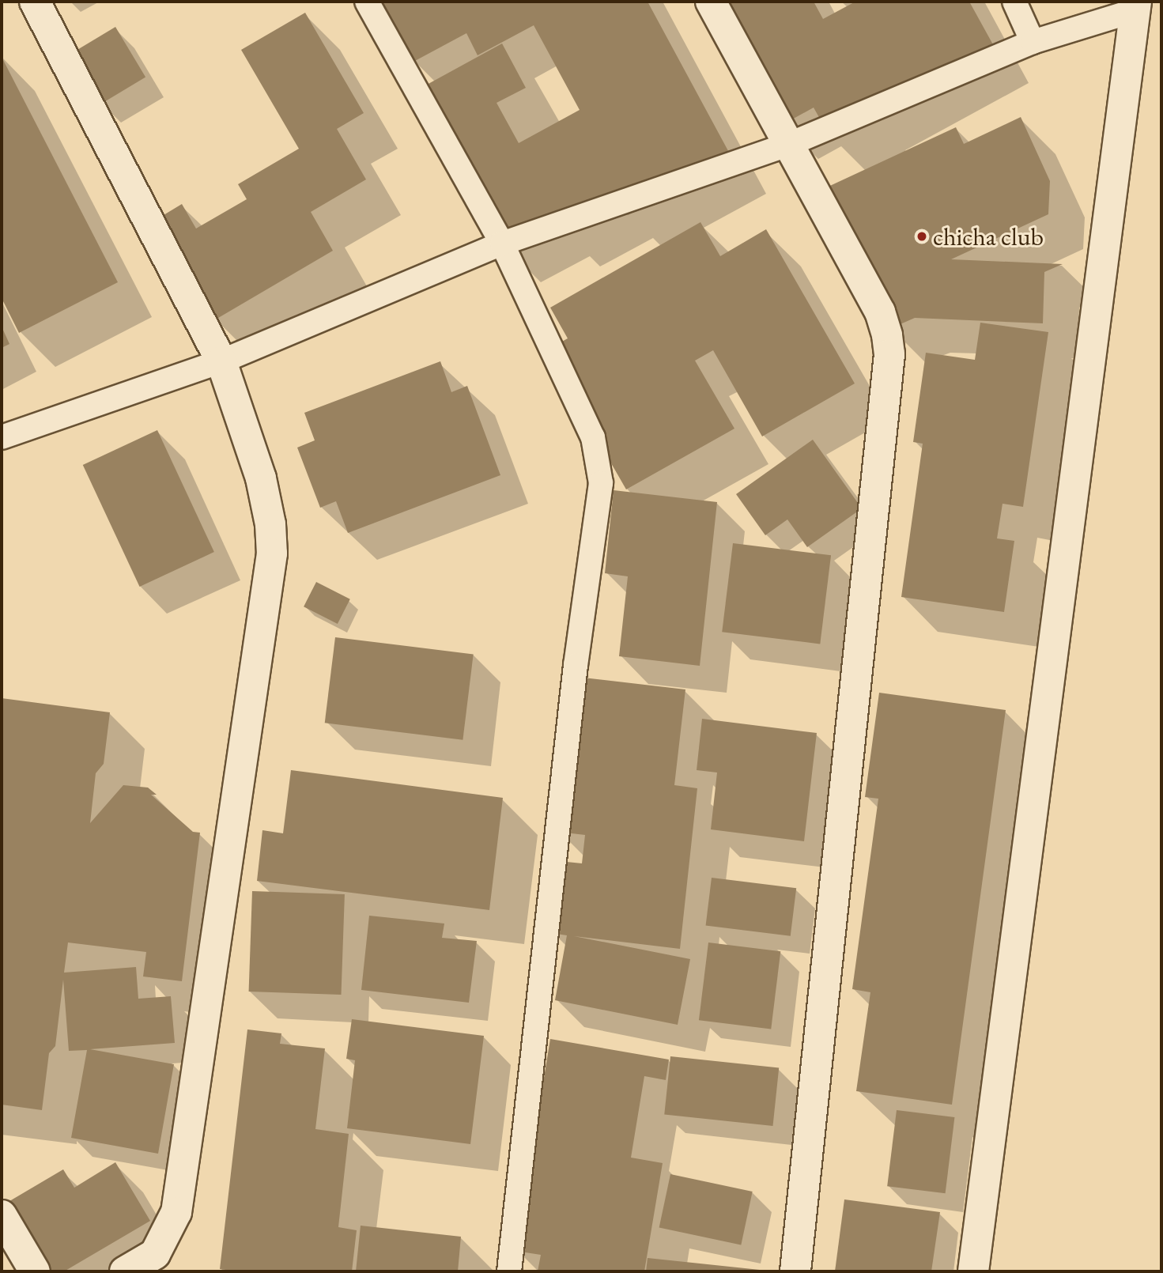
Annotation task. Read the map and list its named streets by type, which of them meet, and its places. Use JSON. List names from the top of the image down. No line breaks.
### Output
{"places":["chicha club"]}
